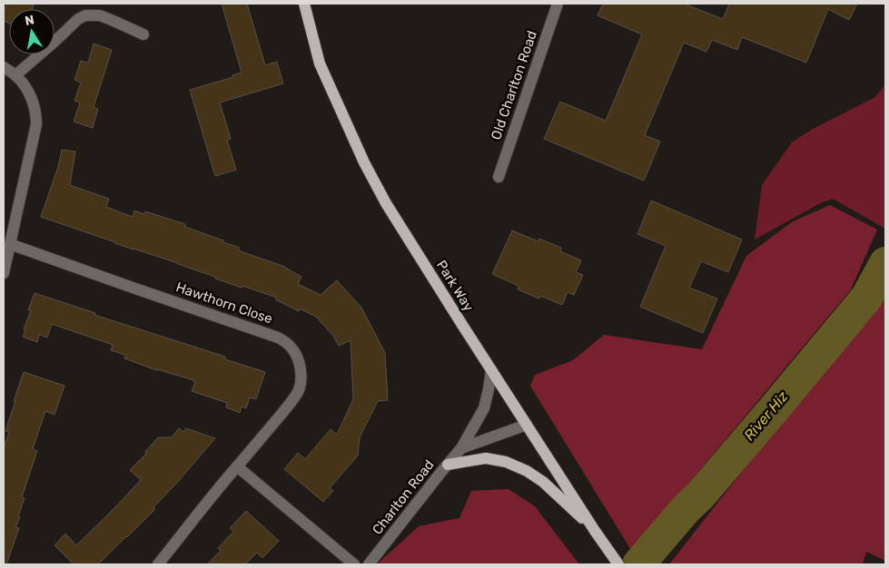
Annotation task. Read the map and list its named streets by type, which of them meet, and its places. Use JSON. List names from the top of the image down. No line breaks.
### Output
{"streets":{"main road":["Park Way"],"street":["Old Charlton Road","Hawthorn Close","Charlton Road"]},"crossings":[["Park Way","Charlton Road"]],"water":["River Hiz"],"north":"top"}
